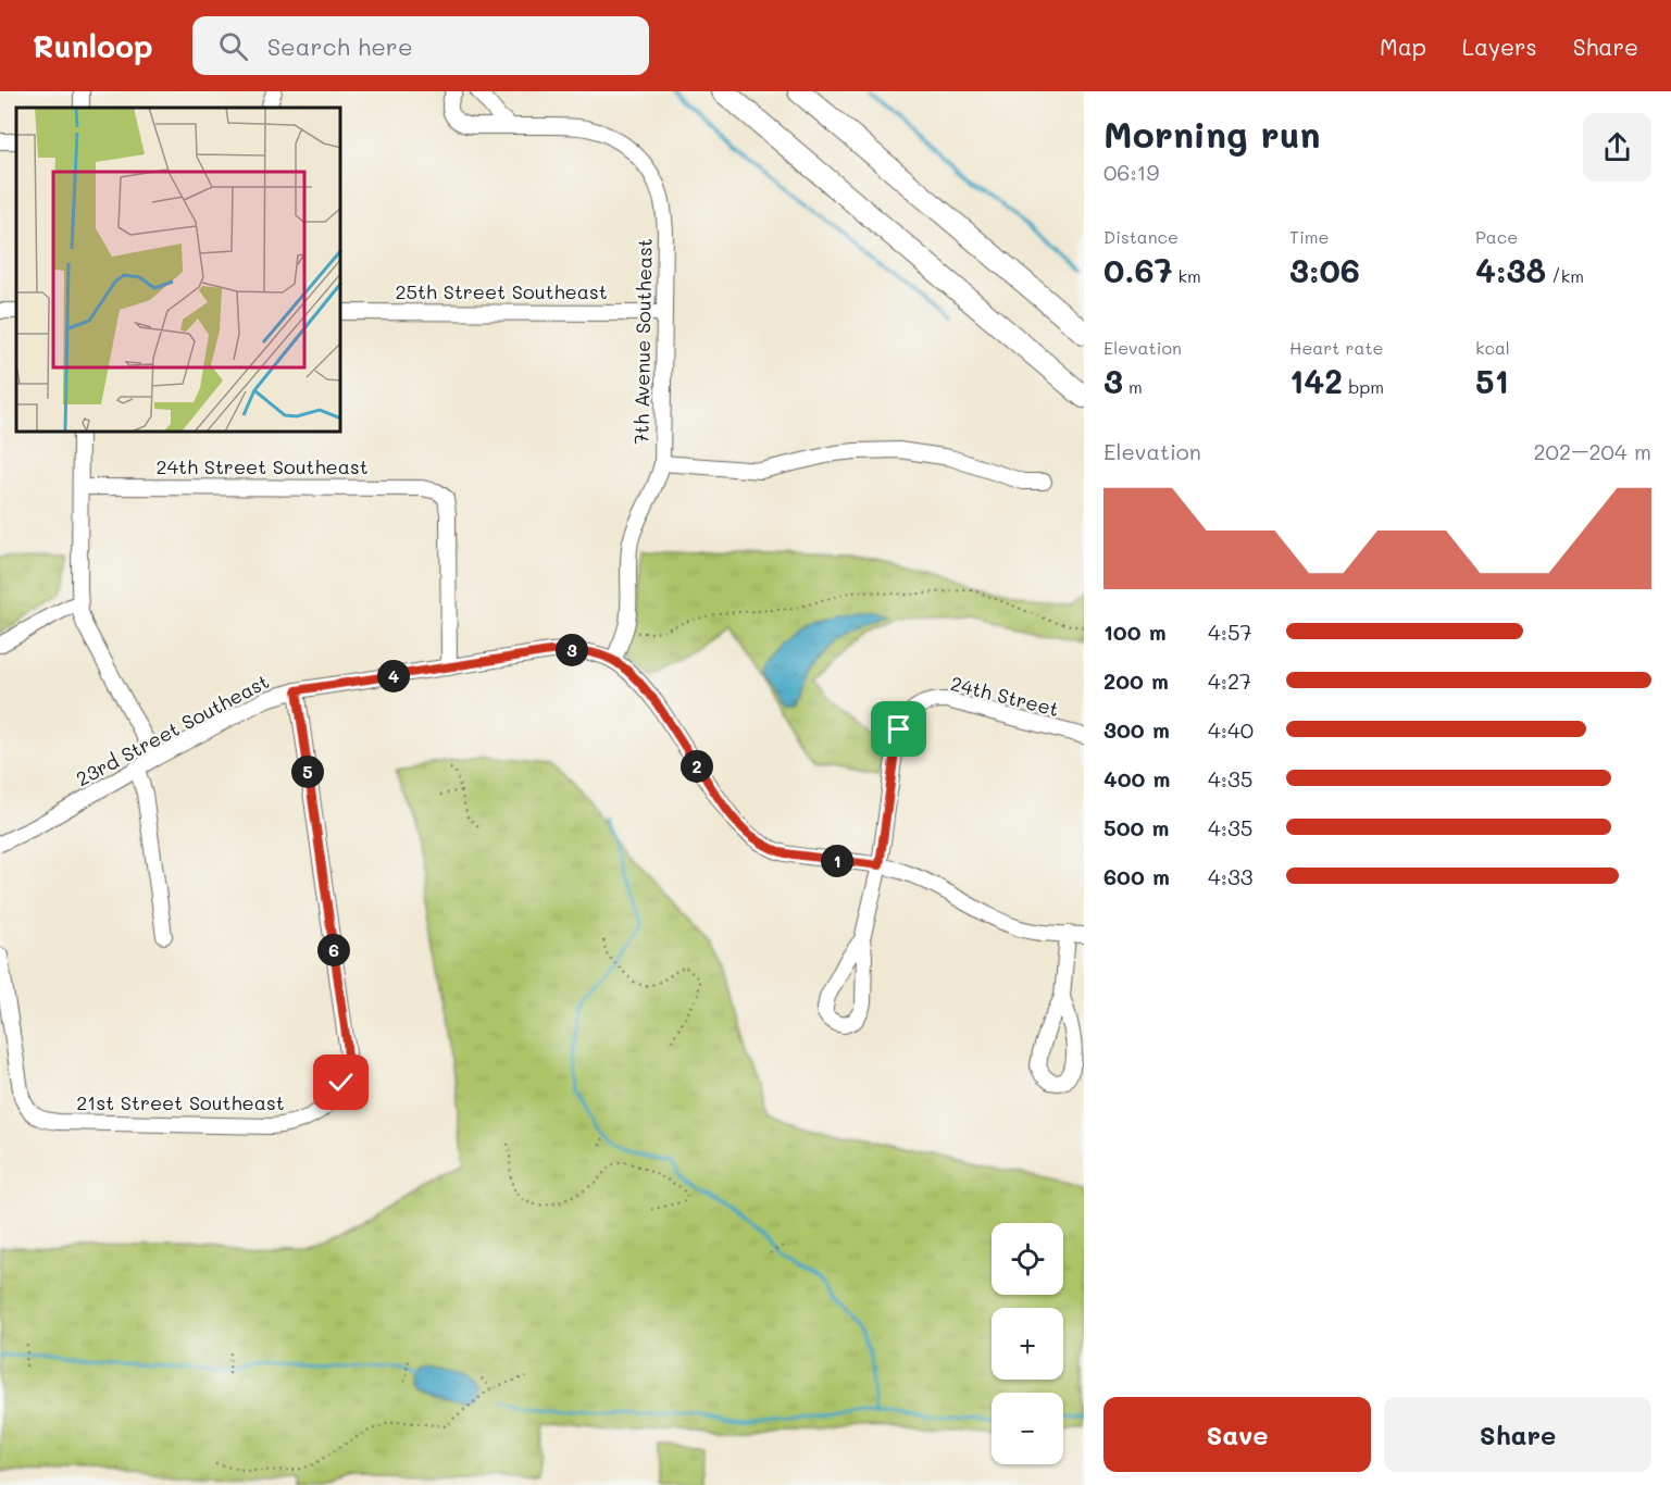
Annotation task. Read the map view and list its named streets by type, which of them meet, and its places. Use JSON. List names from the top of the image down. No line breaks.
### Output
{"streets":{"street":["25th Street Southeast","7th Avenue Southeast","24th Street Southeast","24th Street","23rd Street Southeast","21st Street Southeast"]},"crossings":[["25th Street Southeast","7th Avenue Southeast"],["7th Avenue Southeast","23rd Street Southeast"],["24th Street Southeast","23rd Street Southeast"],["24th Street","23rd Street Southeast"],["23rd Street Southeast","21st Street Southeast"]],"page":{"header":"Runloop","search":"Search here","nav":["Map","Layers","Share"],"heading":["Morning run","06:19"],"stats":[["Distance","0.67 km"],["Time","3:06"],["Pace","4:38 /km"],["Elevation","3 m"],["Heart rate","142 bpm"],["kcal","51"]],"chart":["Elevation","202–204 m"],"list":[{"name":"100 m","note":"4:57"},{"name":"200 m","note":"4:27"},{"name":"300 m","note":"4:40"},{"name":"400 m","note":"4:35"},{"name":"500 m","note":"4:35"},{"name":"600 m","note":"4:33"}],"pins":["3","4","2","5","1","6"],"map_buttons":["+","−"],"buttons":["Save","Share"]}}
